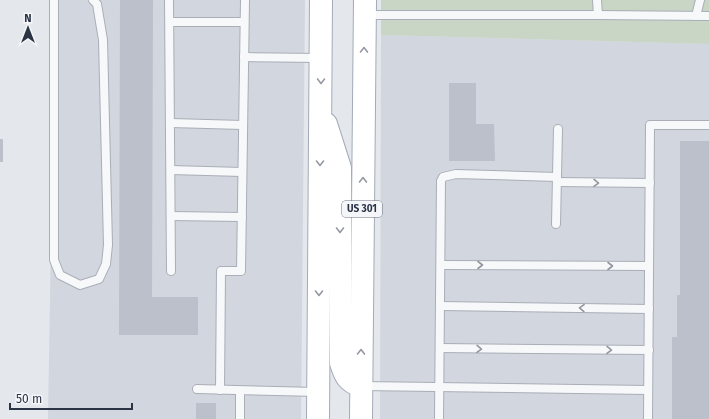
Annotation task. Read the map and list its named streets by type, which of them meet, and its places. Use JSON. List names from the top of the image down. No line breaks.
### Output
{"streets":{"main road":["US 301"]},"scale_bar":"50 m","north":"top"}
